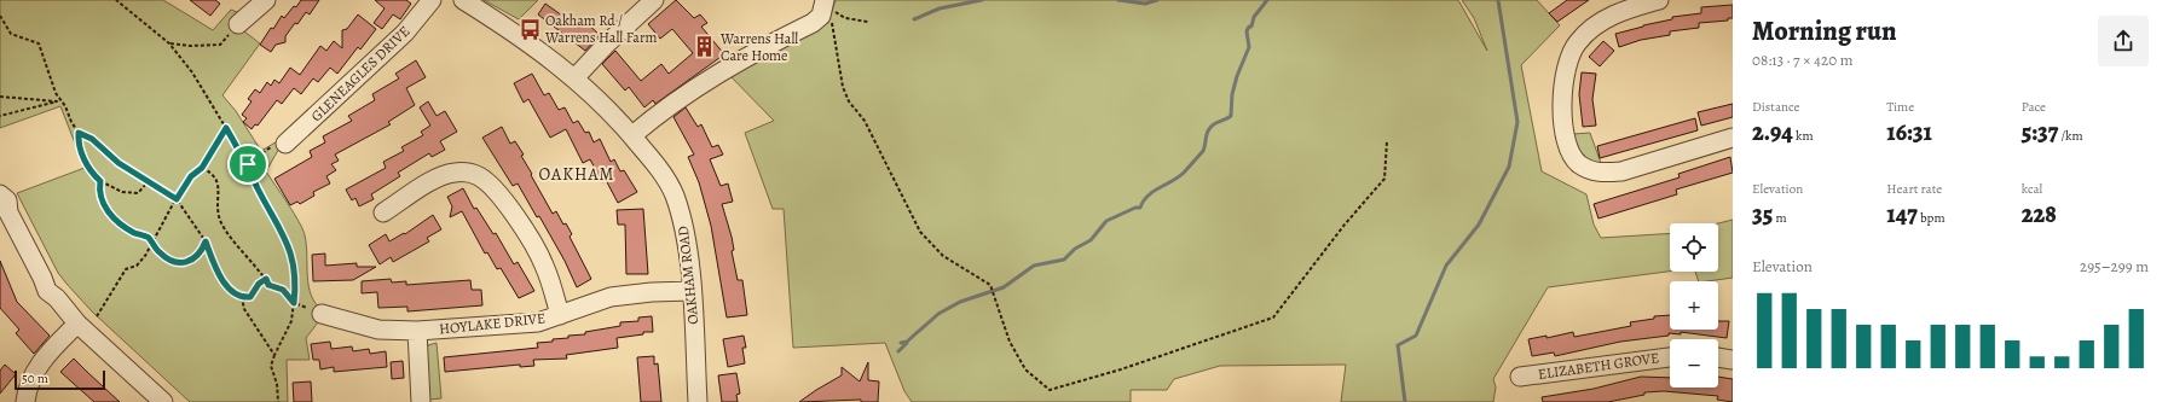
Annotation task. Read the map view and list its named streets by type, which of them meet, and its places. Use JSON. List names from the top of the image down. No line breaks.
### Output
{"streets":{"street":["GLENEAGLES DRIVE","OAKHAM ROAD","HOYLAKE DRIVE","ELIZABETH GROVE"]},"crossings":[["OAKHAM ROAD","HOYLAKE DRIVE"]],"districts":["OAKHAM"],"places":{"bus stop":["Oakham Rd / Warrens Hall Farm"],"building":["Warrens Hall Care Home"]},"scale_bar":"50 m","page":{"heading":["Morning run","08:13 · 7 × 420 m"],"stats":[["Distance","2.94 km"],["Time","16:31"],["Pace","5:37 /km"],["Elevation","35 m"],["Heart rate","147 bpm"],["kcal","228"]],"map_buttons":["+","−"],"chart":["Elevation","295–299 m"],"scale":"50 m"}}
